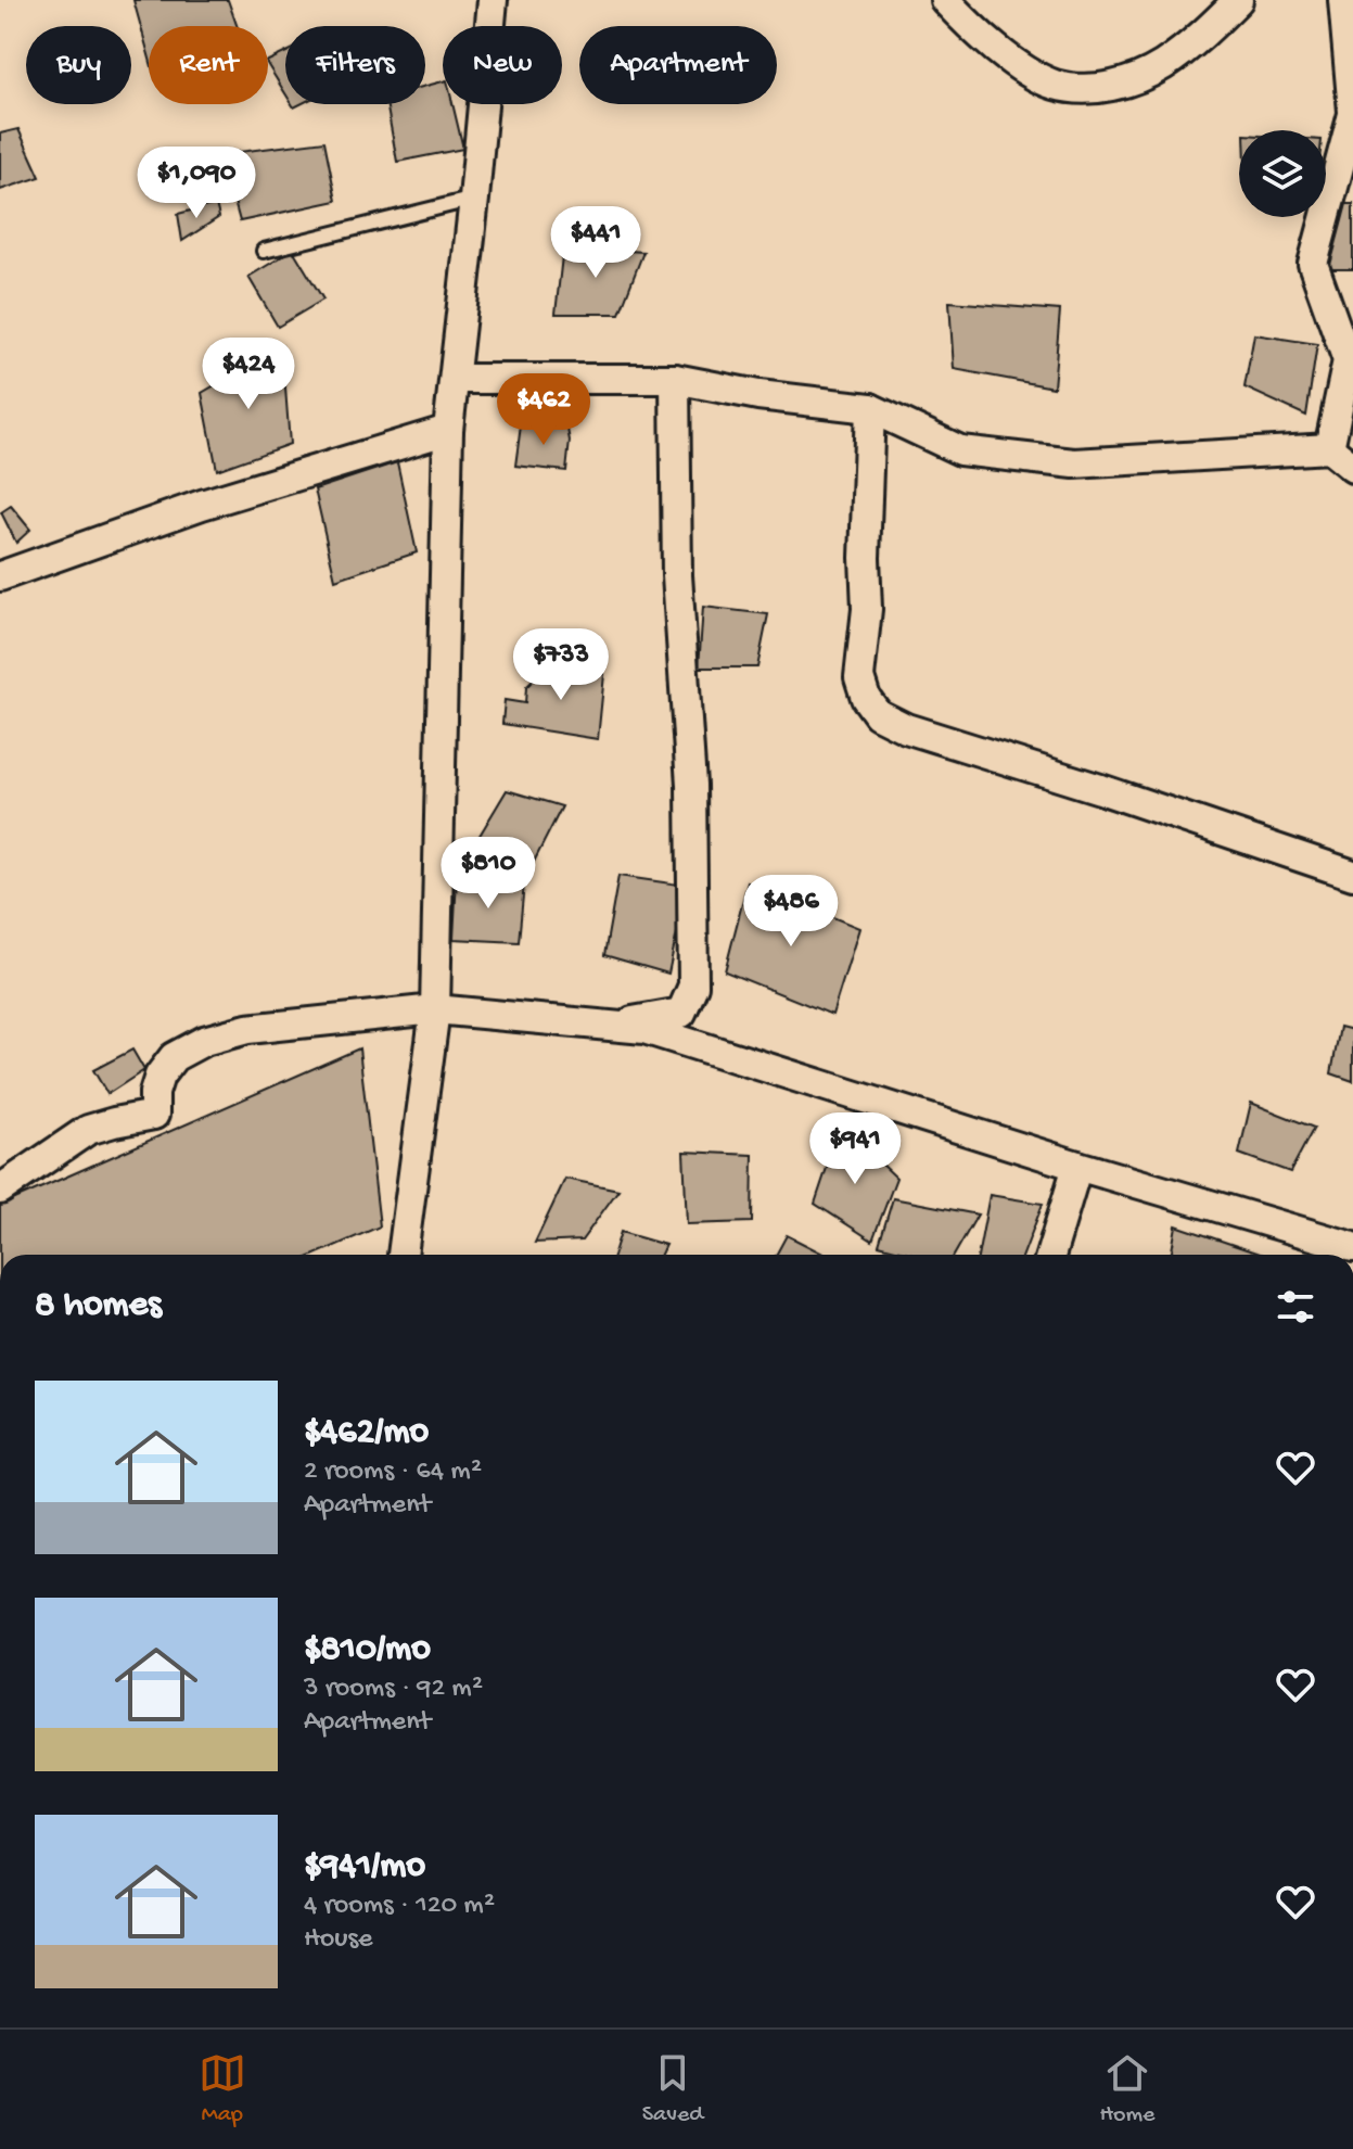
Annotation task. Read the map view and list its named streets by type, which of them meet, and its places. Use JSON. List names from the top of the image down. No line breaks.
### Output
{"page":{"chip":["Buy","Rent","Filters","New","Apartment"],"price":["$1,090","$441","$424","$462","$733","$810","$486","$941"],"heading":"8 homes","list":[{"name":"$462/mo","note":"2 rooms · 64 m² · Apartment"},{"name":"$810/mo","note":"3 rooms · 92 m² · Apartment"},{"name":"$941/mo","note":"4 rooms · 120 m² · House"}],"tabs":["Map","Saved","Home"]}}
